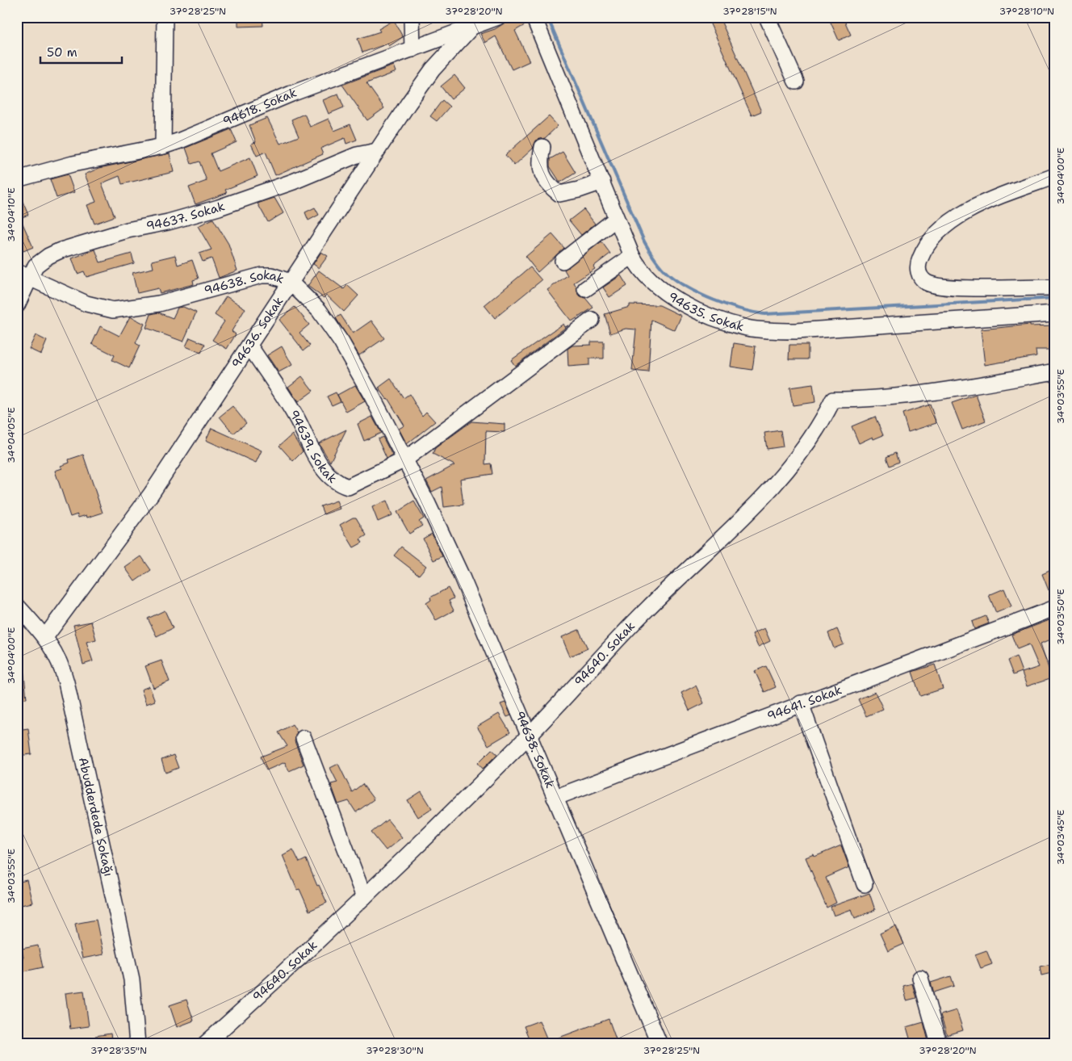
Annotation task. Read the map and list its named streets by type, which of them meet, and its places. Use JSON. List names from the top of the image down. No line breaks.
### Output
{"streets":{"street":["94618. Sokak","94637. Sokak","94638. Sokak","94635. Sokak","94636. Sokak","94639. Sokak","94640. Sokak","94641. Sokak","Abudderdede Sokağı"]},"crossings":[["94618. Sokak","94636. Sokak"],["94637. Sokak","94638. Sokak"],["94637. Sokak","94636. Sokak"],["94638. Sokak","94636. Sokak"],["94638. Sokak","94639. Sokak"],["94638. Sokak","94640. Sokak"],["94638. Sokak","94641. Sokak"],["94636. Sokak","94639. Sokak"],["94636. Sokak","Abudderdede Sokağı"]],"scale_bar":"50 m","coordinates":["37°28'25\"N","37°28'20\"N","37°28'15\"N","37°28'10\"N","34°04'00\"E","34°04'10\"E","34°03'55\"E","34°04'05\"E","34°03'50\"E","34°03'45\"E","37°28'35\"N","37°28'30\"N"]}
